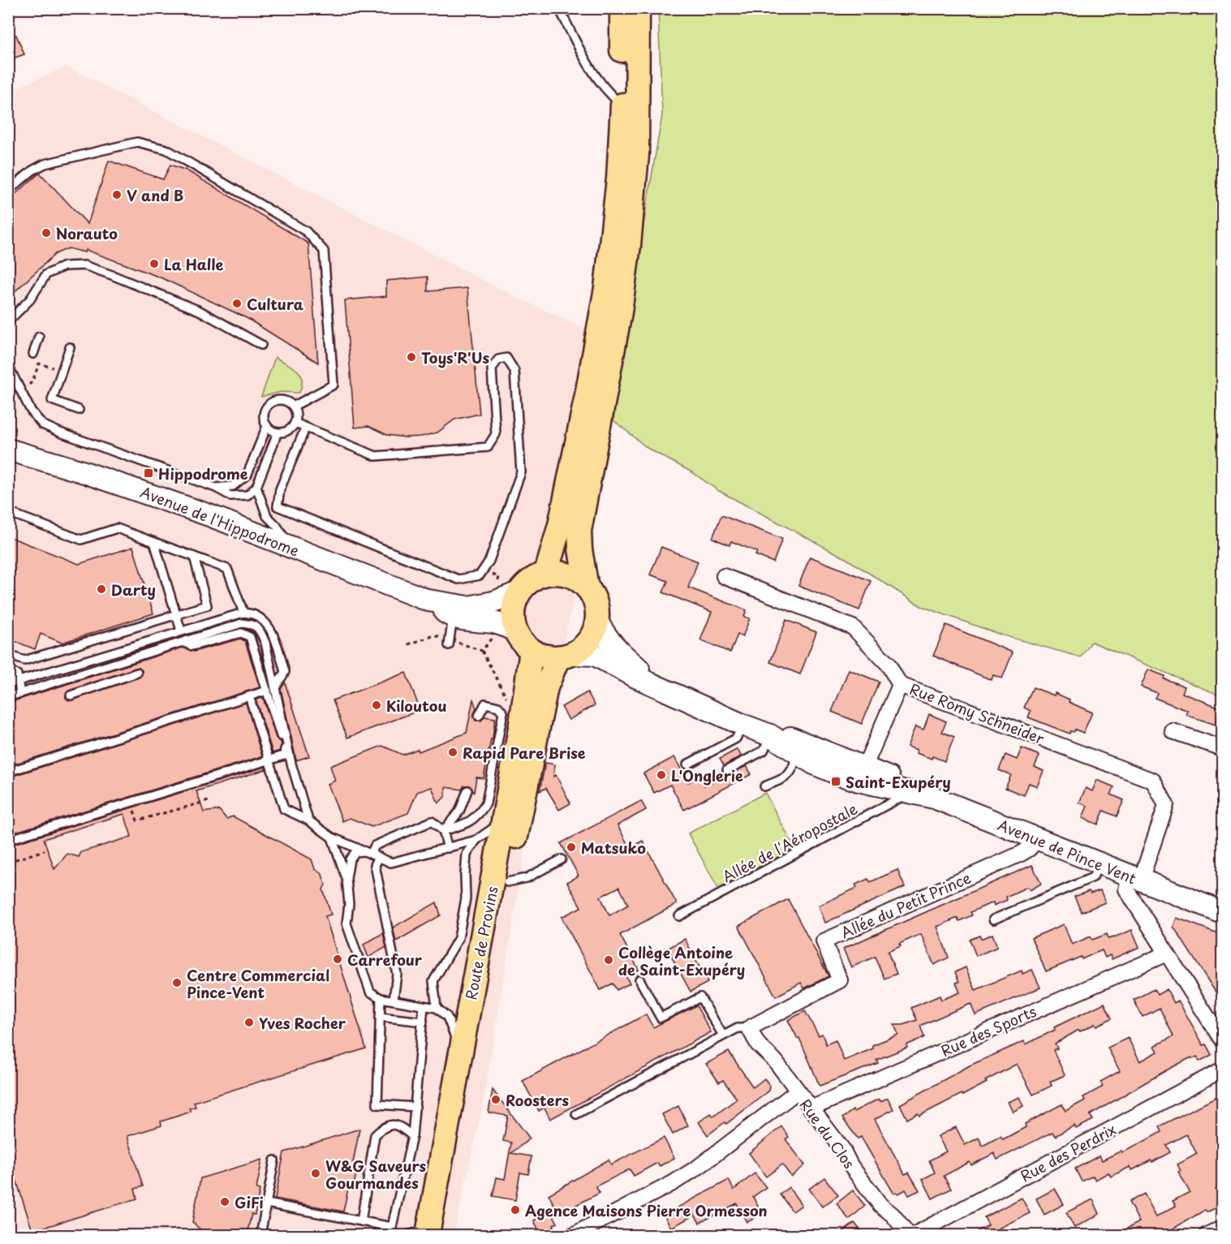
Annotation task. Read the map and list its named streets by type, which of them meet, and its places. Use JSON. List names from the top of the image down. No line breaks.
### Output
{"streets":{"main road":["Avenue de l'Hippodrome","Avenue de Pince Vent","Route de Provins"],"street":["Rue Romy Schneider","Allée du Petit Prince","Rue des Sports","Rue du Clos","Rue des Perdrix"],"lane":["Allée de l'Aéropostale"]},"crossings":[["Avenue de l'Hippodrome","Avenue de Pince Vent"],["Avenue de l'Hippodrome","Route de Provins"],["Rue Romy Schneider","Avenue de Pince Vent"],["Allée de l'Aéropostale","Avenue de Pince Vent"],["Avenue de Pince Vent","Allée du Petit Prince"],["Avenue de Pince Vent","Route de Provins"],["Allée du Petit Prince","Rue du Clos"],["Rue des Sports","Rue du Clos"]],"places":{"other":["V and B","Norauto","La Halle","Cultura","Toys'R'Us","Darty","Kiloutou","Rapid Pare Brise","L'Onglerie","Matsuko","Carrefour","Collège Antoine de Saint-Exupéry","Centre Commercial Pince-Vent","Yves Rocher","Roosters","W&G Saveurs Gourmandes","GiFi","Agence Maisons Pierre Ormesson"],"transit":["Hippodrome","Saint-Exupéry"]}}
